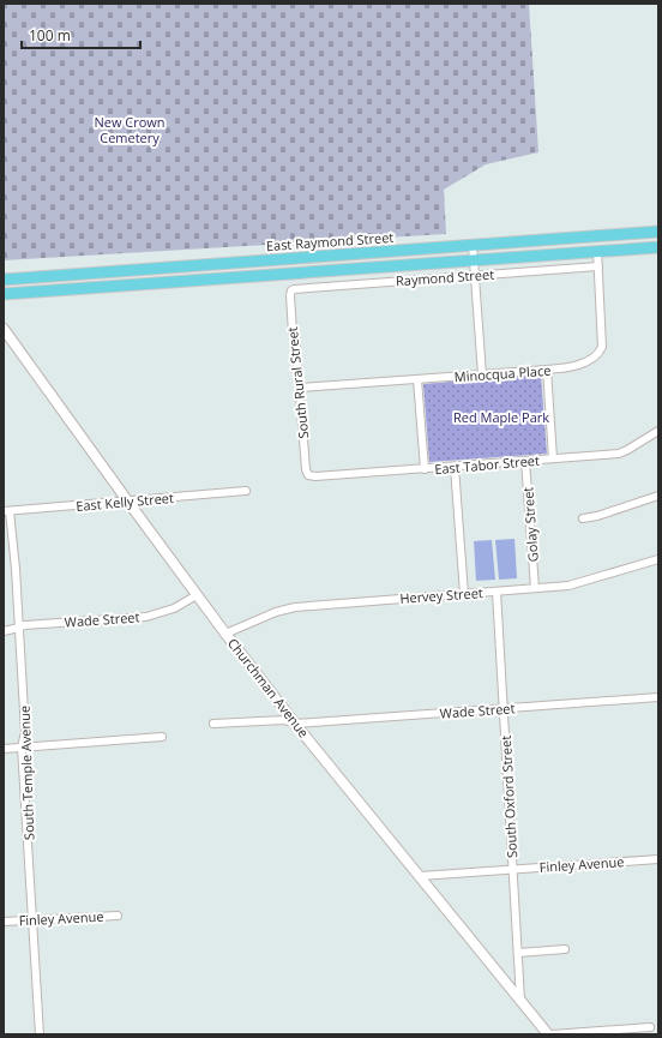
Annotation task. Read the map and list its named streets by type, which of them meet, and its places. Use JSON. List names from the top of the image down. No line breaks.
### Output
{"streets":{"main road":["East Raymond Street","Churchman Avenue"],"street":["Raymond Street","Minocqua Place","South Rural Street","East Tabor Street","East Kelly Street","Golay Street","Hervey Street","Wade Street","South Temple Avenue","South Oxford Street","Finley Avenue"]},"crossings":[["Raymond Street","Minocqua Place"],["Raymond Street","South Rural Street"],["Minocqua Place","South Rural Street"],["South Rural Street","East Tabor Street"],["East Tabor Street","Golay Street"],["East Kelly Street","Churchman Avenue"],["East Kelly Street","South Temple Avenue"],["Golay Street","Hervey Street"],["Hervey Street","Churchman Avenue"],["Hervey Street","South Oxford Street"],["Wade Street","Churchman Avenue"],["Wade Street","South Temple Avenue"],["Wade Street","South Oxford Street"],["Churchman Avenue","South Oxford Street"],["Churchman Avenue","Finley Avenue"],["South Temple Avenue","Finley Avenue"],["South Oxford Street","Finley Avenue"]],"parks":["New Crown Cemetery","Red Maple Park"],"scale_bar":"100 m"}
